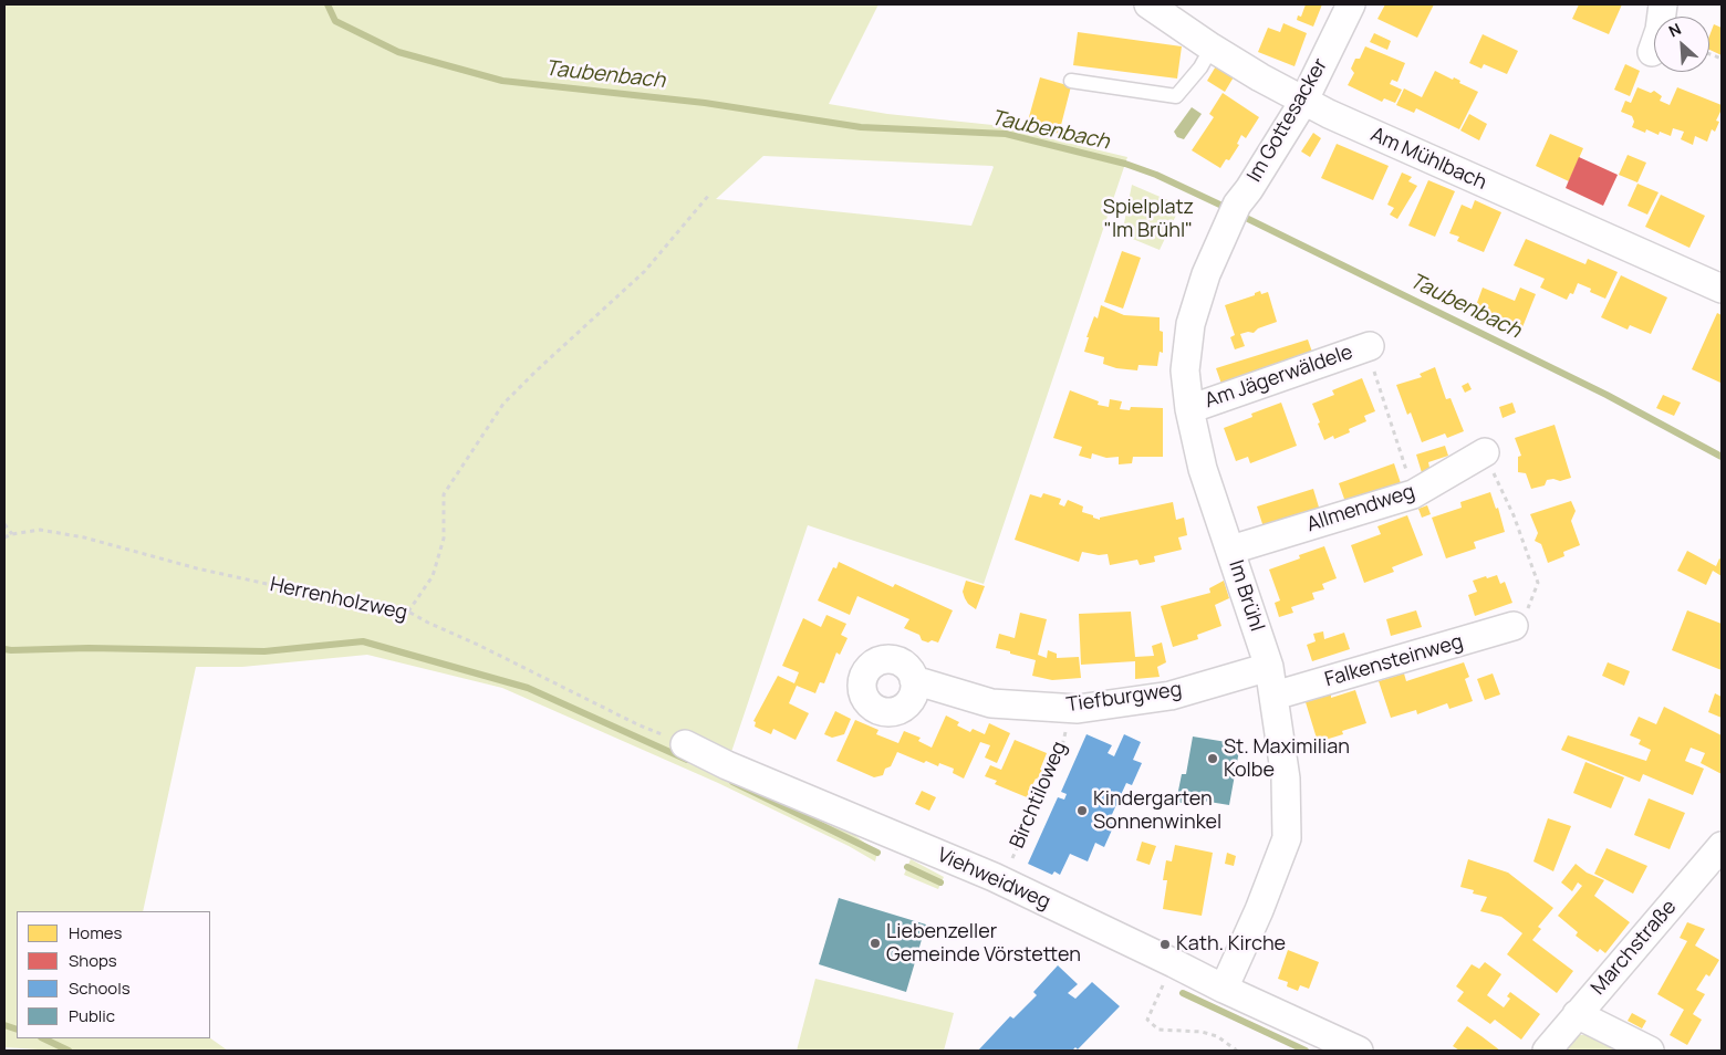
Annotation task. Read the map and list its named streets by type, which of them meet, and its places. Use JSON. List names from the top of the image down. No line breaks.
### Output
{"streets":{"street":["Im Gottesacker","Am Mühlbach","Am Jägerwäldele","Allmendweg","Im Brühl","Falkensteinweg","Tiefburgweg","Viehweidweg","Marchstraße"],"path":["Herrenholzweg","Birchtiloweg"]},"crossings":[["Im Gottesacker","Am Mühlbach"],["Im Gottesacker","Im Brühl"],["Am Jägerwäldele","Im Brühl"],["Allmendweg","Im Brühl"],["Im Brühl","Falkensteinweg"],["Im Brühl","Tiefburgweg"],["Im Brühl","Viehweidweg"],["Herrenholzweg","Viehweidweg"],["Tiefburgweg","Birchtiloweg"],["Birchtiloweg","Viehweidweg"]],"water":["Taubenbach"],"parks":["Spielplatz \"Im Brühl\""],"places":["St. Maximilian Kolbe","Kindergarten Sonnenwinkel","Liebenzeller Gemeinde Vörstetten","Kath. Kirche"],"legend":["Homes","Shops","Schools","Public"],"north":"top left"}
